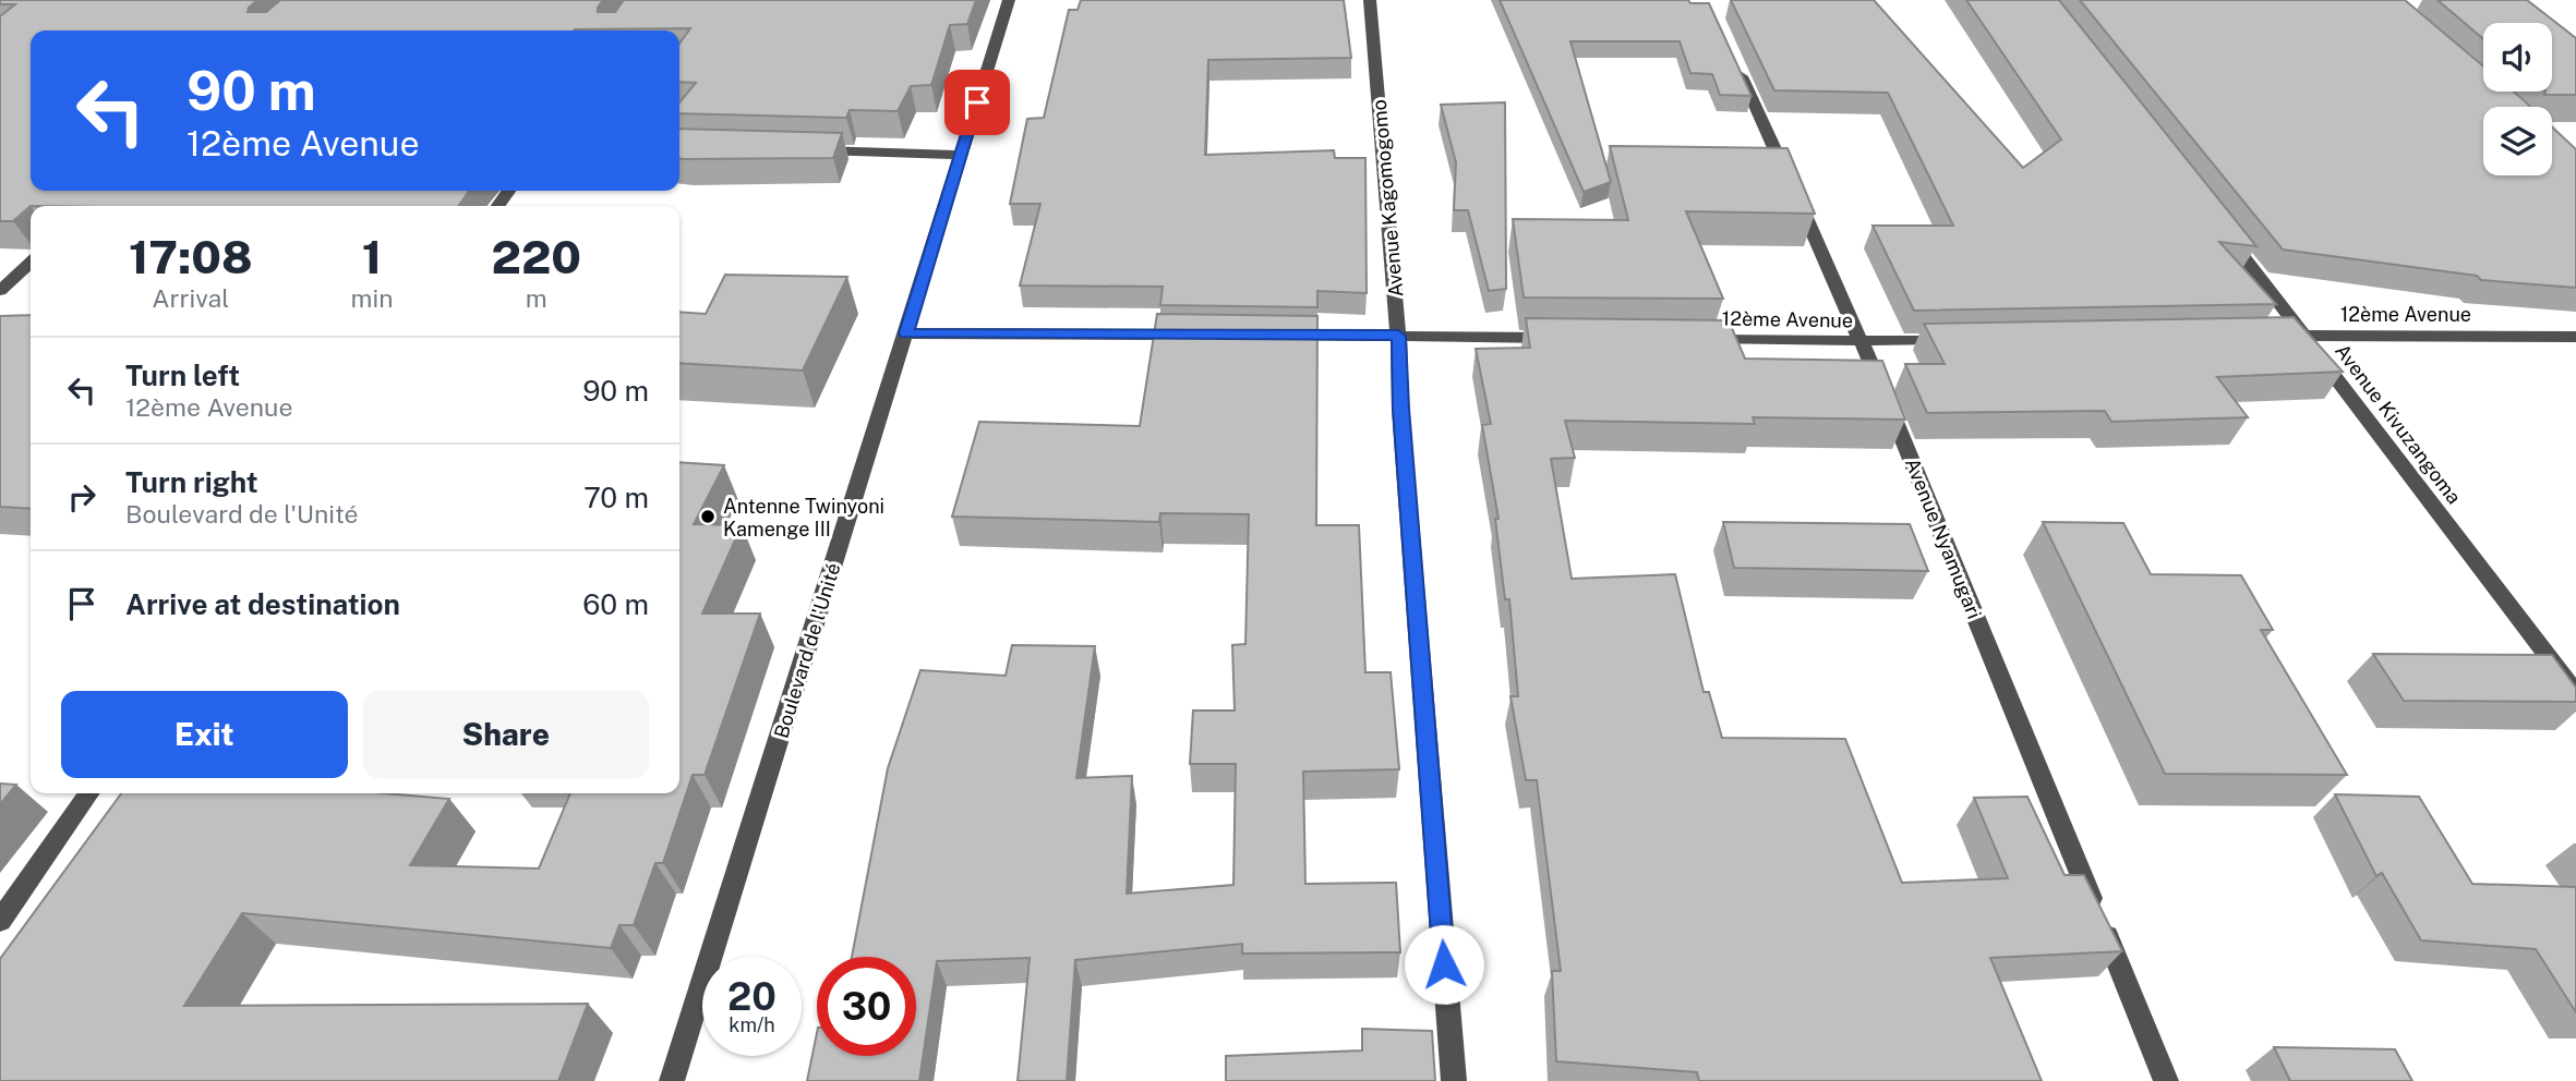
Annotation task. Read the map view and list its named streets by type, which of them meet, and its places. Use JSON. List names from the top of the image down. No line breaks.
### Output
{"streets":{"street":["Avenue Kagomogomo","12ème Avenue","Avenue Kivuzangoma","Avenue Nyamugari","Boulevard de l'Unité"]},"crossings":[["12ème Avenue","Avenue Kivuzangoma"],["12ème Avenue","Avenue Nyamugari"]],"places":["Antenne Twinyoni Kamenge III"],"page":{"turn":["90 m","12ème Avenue"],"eta":["17:08","Arrival","1","min","220","m"],"list":[{"name":"Turn left","note":"12ème Avenue","value":"90 m"},{"name":"Turn right","note":"Boulevard de l'Unité","value":"70 m"},{"name":"Arrive at destination","value":"60 m"}],"buttons":["Exit","Share"],"speed":"20 km/h","limit":"30"}}
